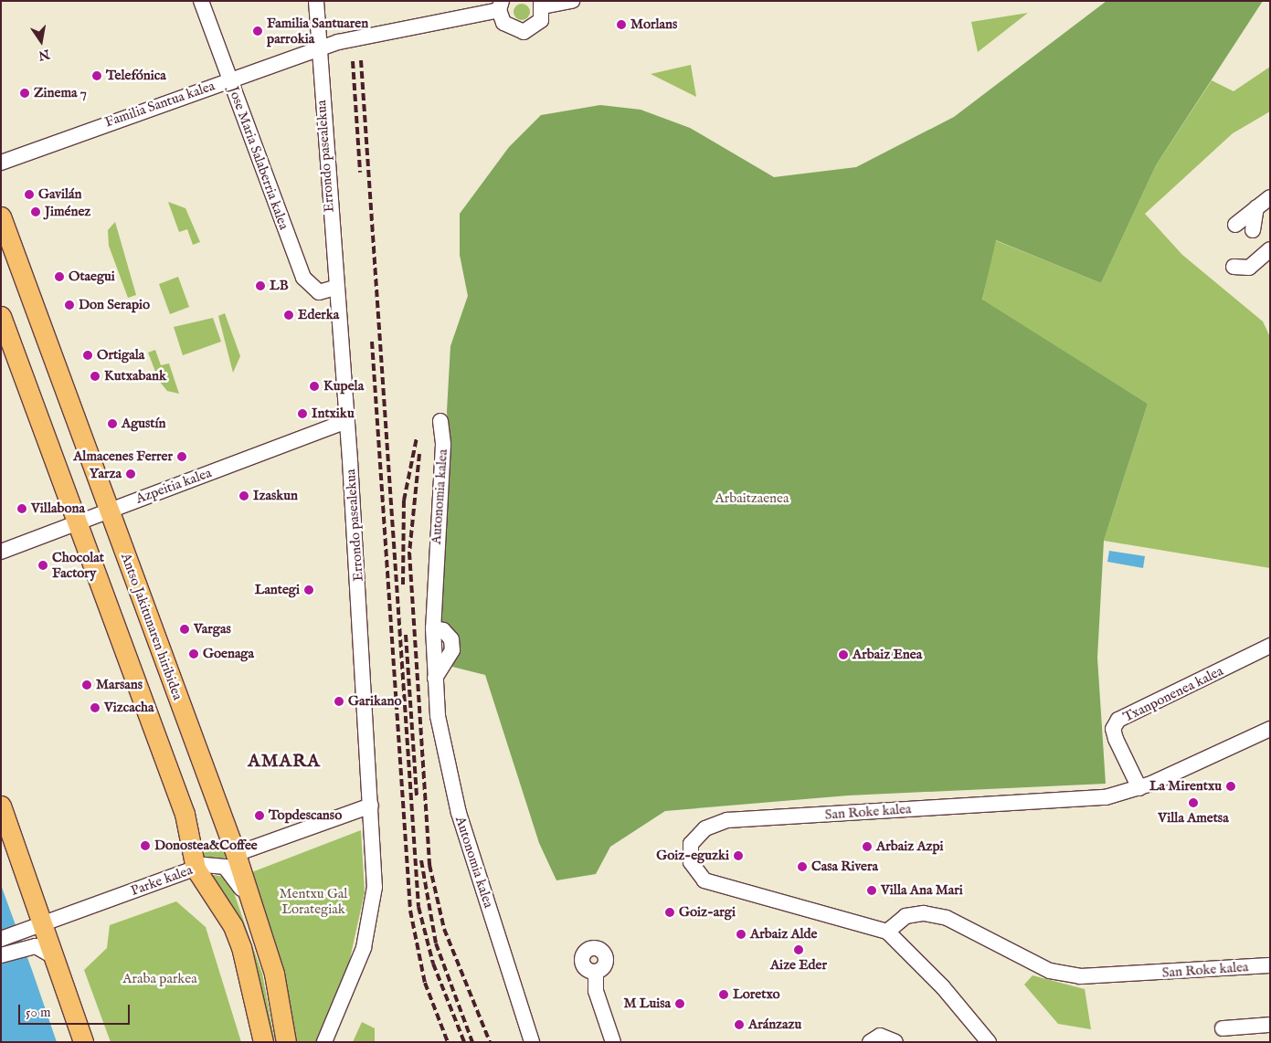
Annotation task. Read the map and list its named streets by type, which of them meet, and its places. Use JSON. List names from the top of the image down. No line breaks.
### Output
{"streets":{"main road":["Antso Jakitunaren hiribidea"],"street":["Familia Santua kalea","Errondo pasealekua","Jose Maria Salaberria kalea","Azpeitia kalea","Autonomia kalea","Txanponenea kalea","San Roke kalea","Parke kalea"]},"crossings":[["Familia Santua kalea","Errondo pasealekua"],["Familia Santua kalea","Jose Maria Salaberria kalea"],["Errondo pasealekua","Jose Maria Salaberria kalea"],["Errondo pasealekua","Azpeitia kalea"],["Azpeitia kalea","Antso Jakitunaren hiribidea"],["Antso Jakitunaren hiribidea","Parke kalea"],["Txanponenea kalea","San Roke kalea"]],"districts":["AMARA"],"parks":["Arbaitzaenea","Mentxu Gal Lorategiak","Araba parkea"],"places":["Morlans","Familia Santuaren parrokia","Telefónica","Zinema 7","Gavilán","Jiménez","Otaegui","LB","Don Serapio","Ederka","Ortigala","Kutxabank","Kupela","Intxiku","Agustín","Almacenes Ferrer","Yarza","Izaskun","Villabona","Chocolat Factory","Lantegi","Vargas","Goenaga","Arbaiz Enea","Marsans","Garikano","Vizcacha","La Mirentxu","Villa Ametsa","Topdescanso","Donostea&Coffee","Arbaiz Azpi","Goiz-eguzki","Casa Rivera","Villa Ana Mari","Goiz-argi","Arbaiz Alde","Aize Eder","Loretxo","M Luisa","Aránzazu"],"scale_bar":"50 m","north":"bottom"}
